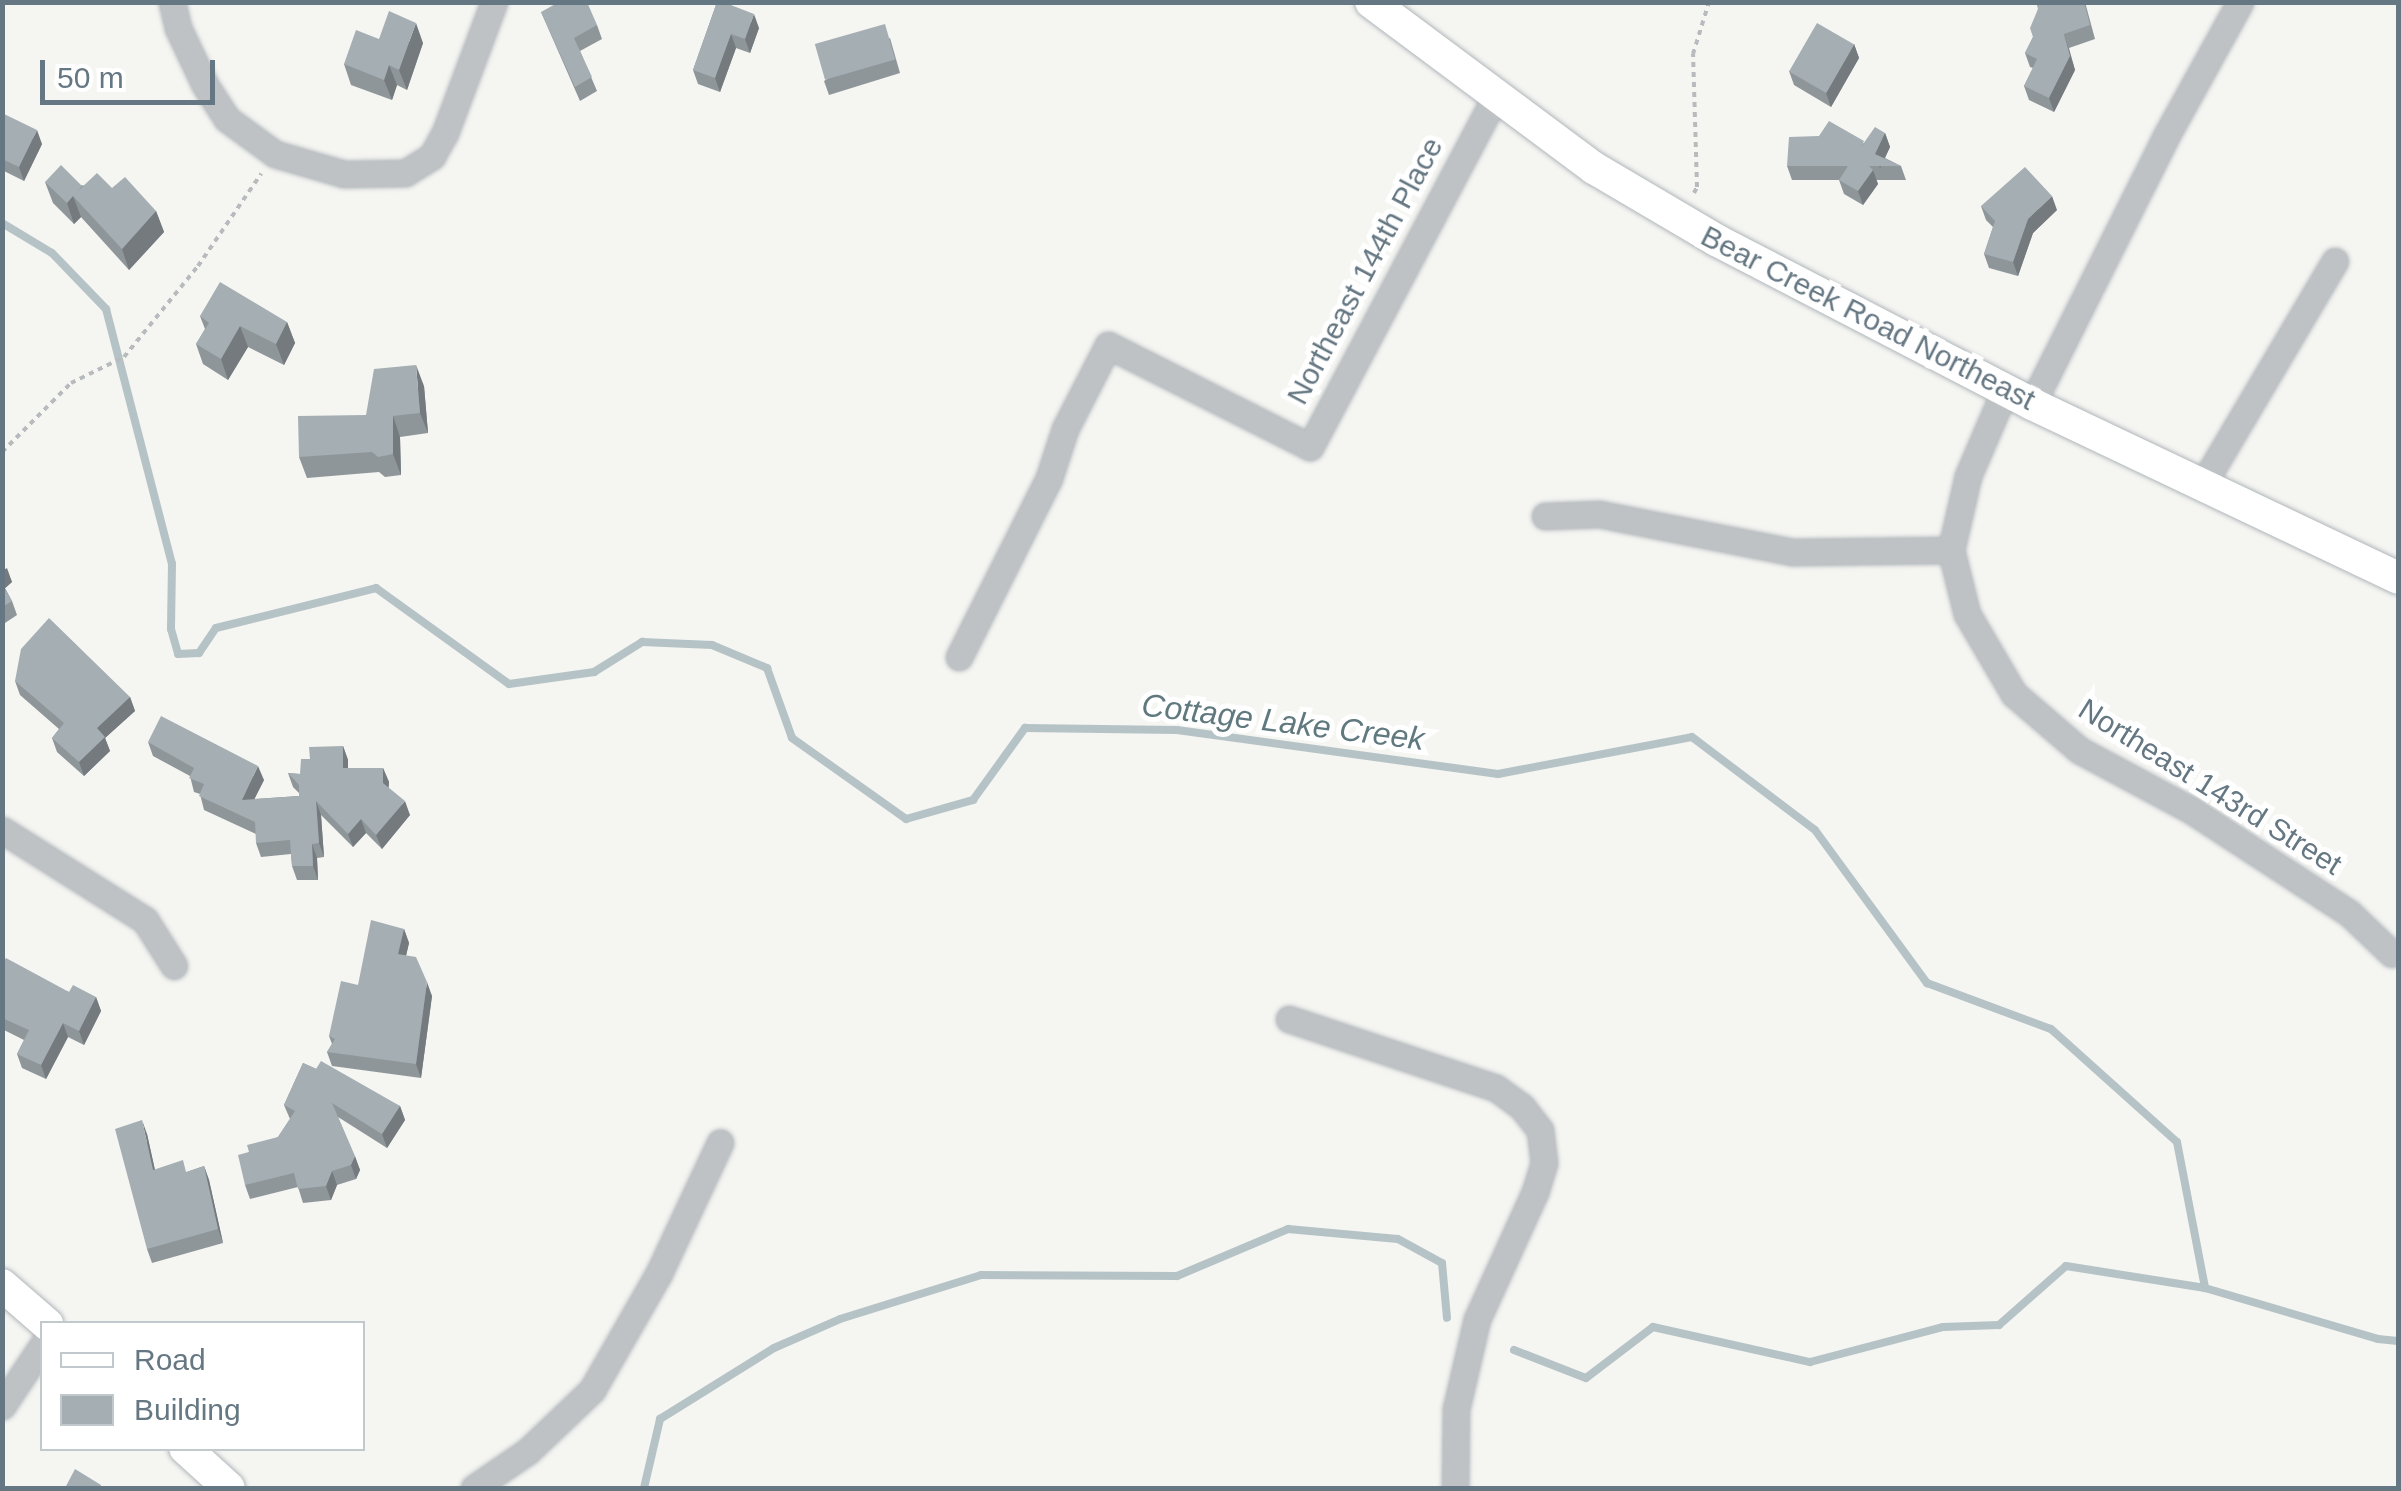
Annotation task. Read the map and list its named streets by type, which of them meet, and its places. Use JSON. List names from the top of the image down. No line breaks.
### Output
{"streets":{"street":["Northeast 144th Place","Bear Creek Road Northeast","Northeast 143rd Street"]},"crossings":[["Northeast 144th Place","Bear Creek Road Northeast"],["Bear Creek Road Northeast","Northeast 143rd Street"]],"water":["Cottage Lake Creek"],"legend":["Road","Building"],"scale_bar":"50 m"}
